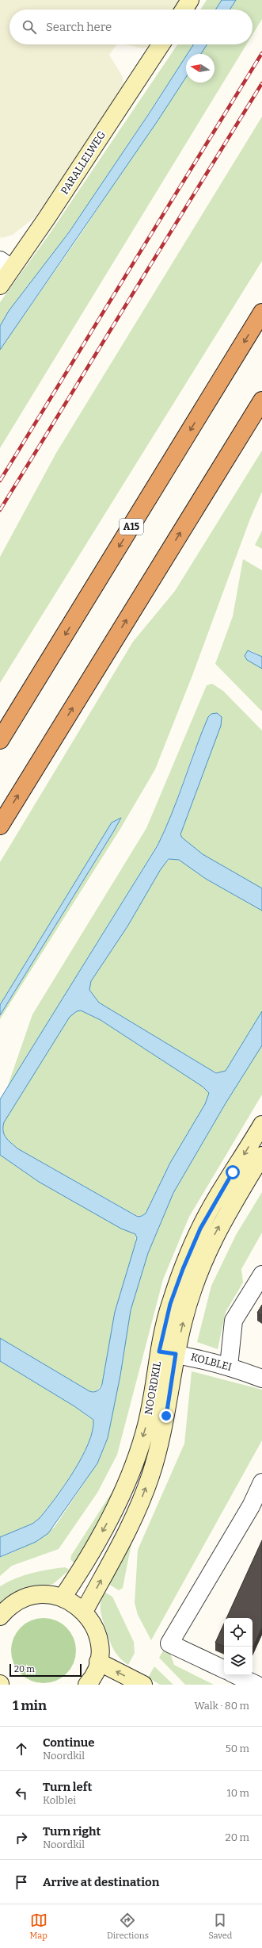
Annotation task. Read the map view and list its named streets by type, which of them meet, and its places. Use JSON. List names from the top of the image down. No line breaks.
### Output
{"streets":{"highway":["A15"],"street":["PARALLELWEG","KOLBLEI","NOORDKIL"]},"crossings":[["KOLBLEI","NOORDKIL"]],"scale_bar":"20 m","north":"left","page":{"search":"Search here","scale":"20 m","heading":["1 min","Walk · 80 m"],"list":[["Continue","Noordkil","50 m"],["Turn left","Kolblei","10 m"],["Turn right","Noordkil","20 m"],"Arrive at destination"],"nav":["Map","Directions","Saved"]}}
